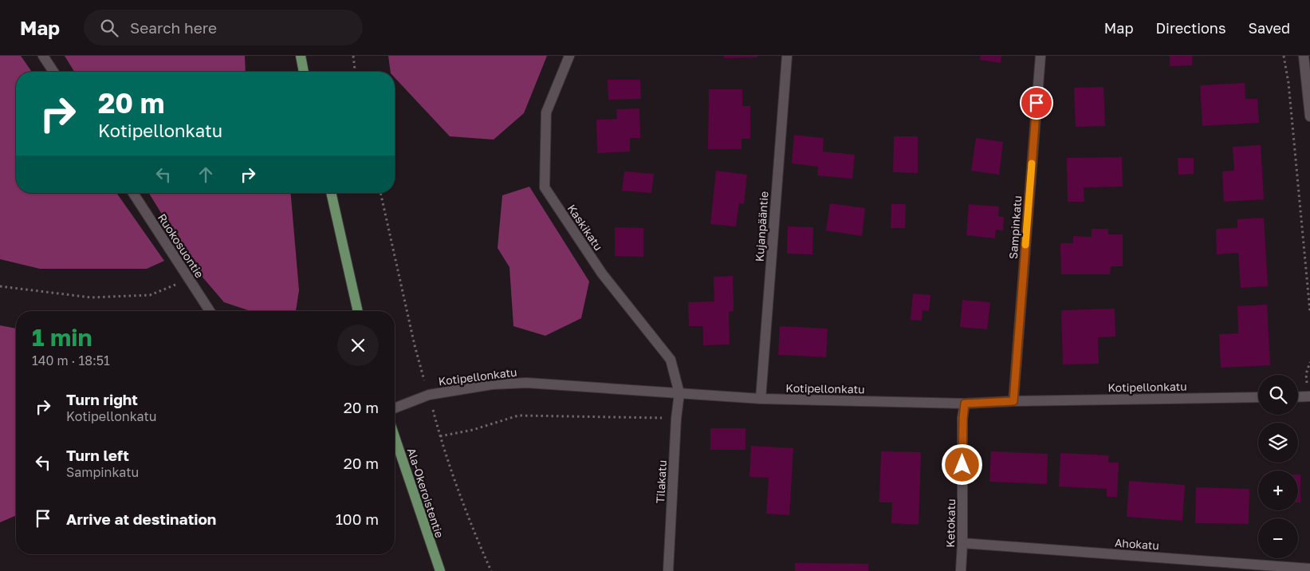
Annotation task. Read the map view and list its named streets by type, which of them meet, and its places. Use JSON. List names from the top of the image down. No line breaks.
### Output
{"streets":{"main road":["Ala-Okeroistentie"],"street":["Kujanpääntie","Kaskikatu","Sampinkatu","Ruokosuontie","Kotipellonkatu","Tilakatu","Ketokatu","Ahokatu"]},"crossings":[["Kujanpääntie","Kotipellonkatu"],["Kaskikatu","Kotipellonkatu"],["Kaskikatu","Tilakatu"],["Sampinkatu","Kotipellonkatu"],["Kotipellonkatu","Tilakatu"],["Kotipellonkatu","Ketokatu"],["Ketokatu","Ahokatu"]],"page":{"header":"Map","search":"Search here","nav":["Map","Directions","Saved"],"turn":["20 m","Kotipellonkatu"],"heading":["1 min","140 m · 18:51"],"map_buttons":["+","−"],"list":[{"name":"Turn right","note":"Kotipellonkatu","value":"20 m"},{"name":"Turn left","note":"Sampinkatu","value":"20 m"},{"name":"Arrive at destination","value":"100 m"}]}}
